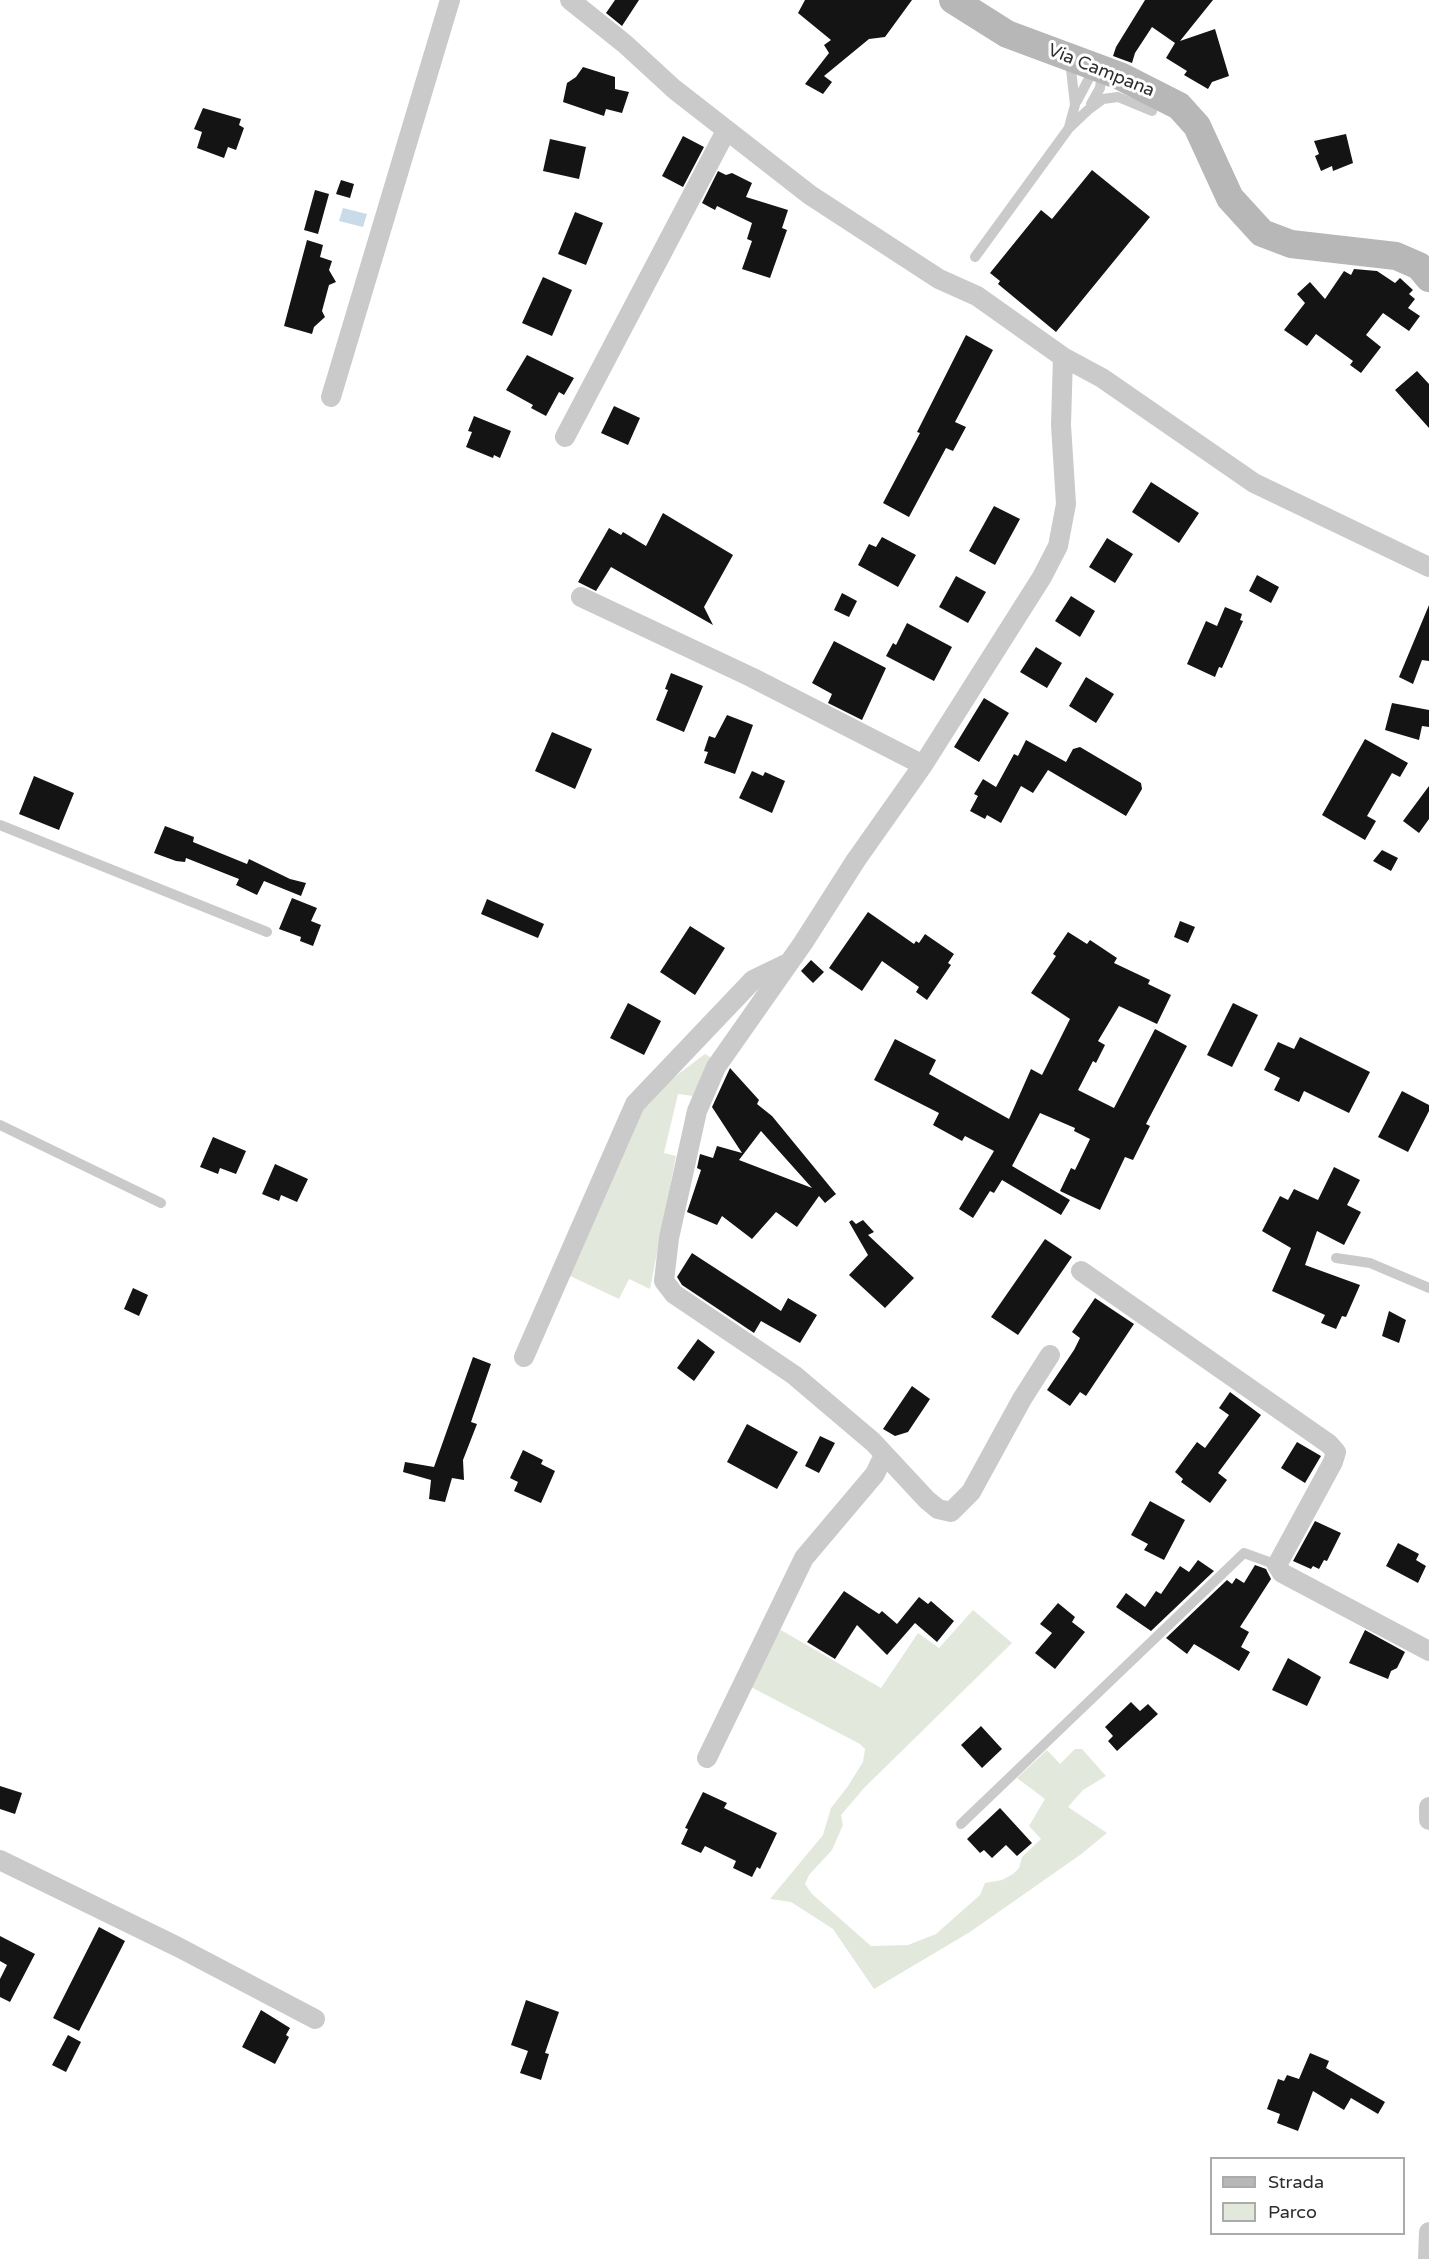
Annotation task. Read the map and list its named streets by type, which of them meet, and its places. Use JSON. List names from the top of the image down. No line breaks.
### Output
{"streets":{"main road":["Via Campana"]},"legend":["Strada","Parco"]}
